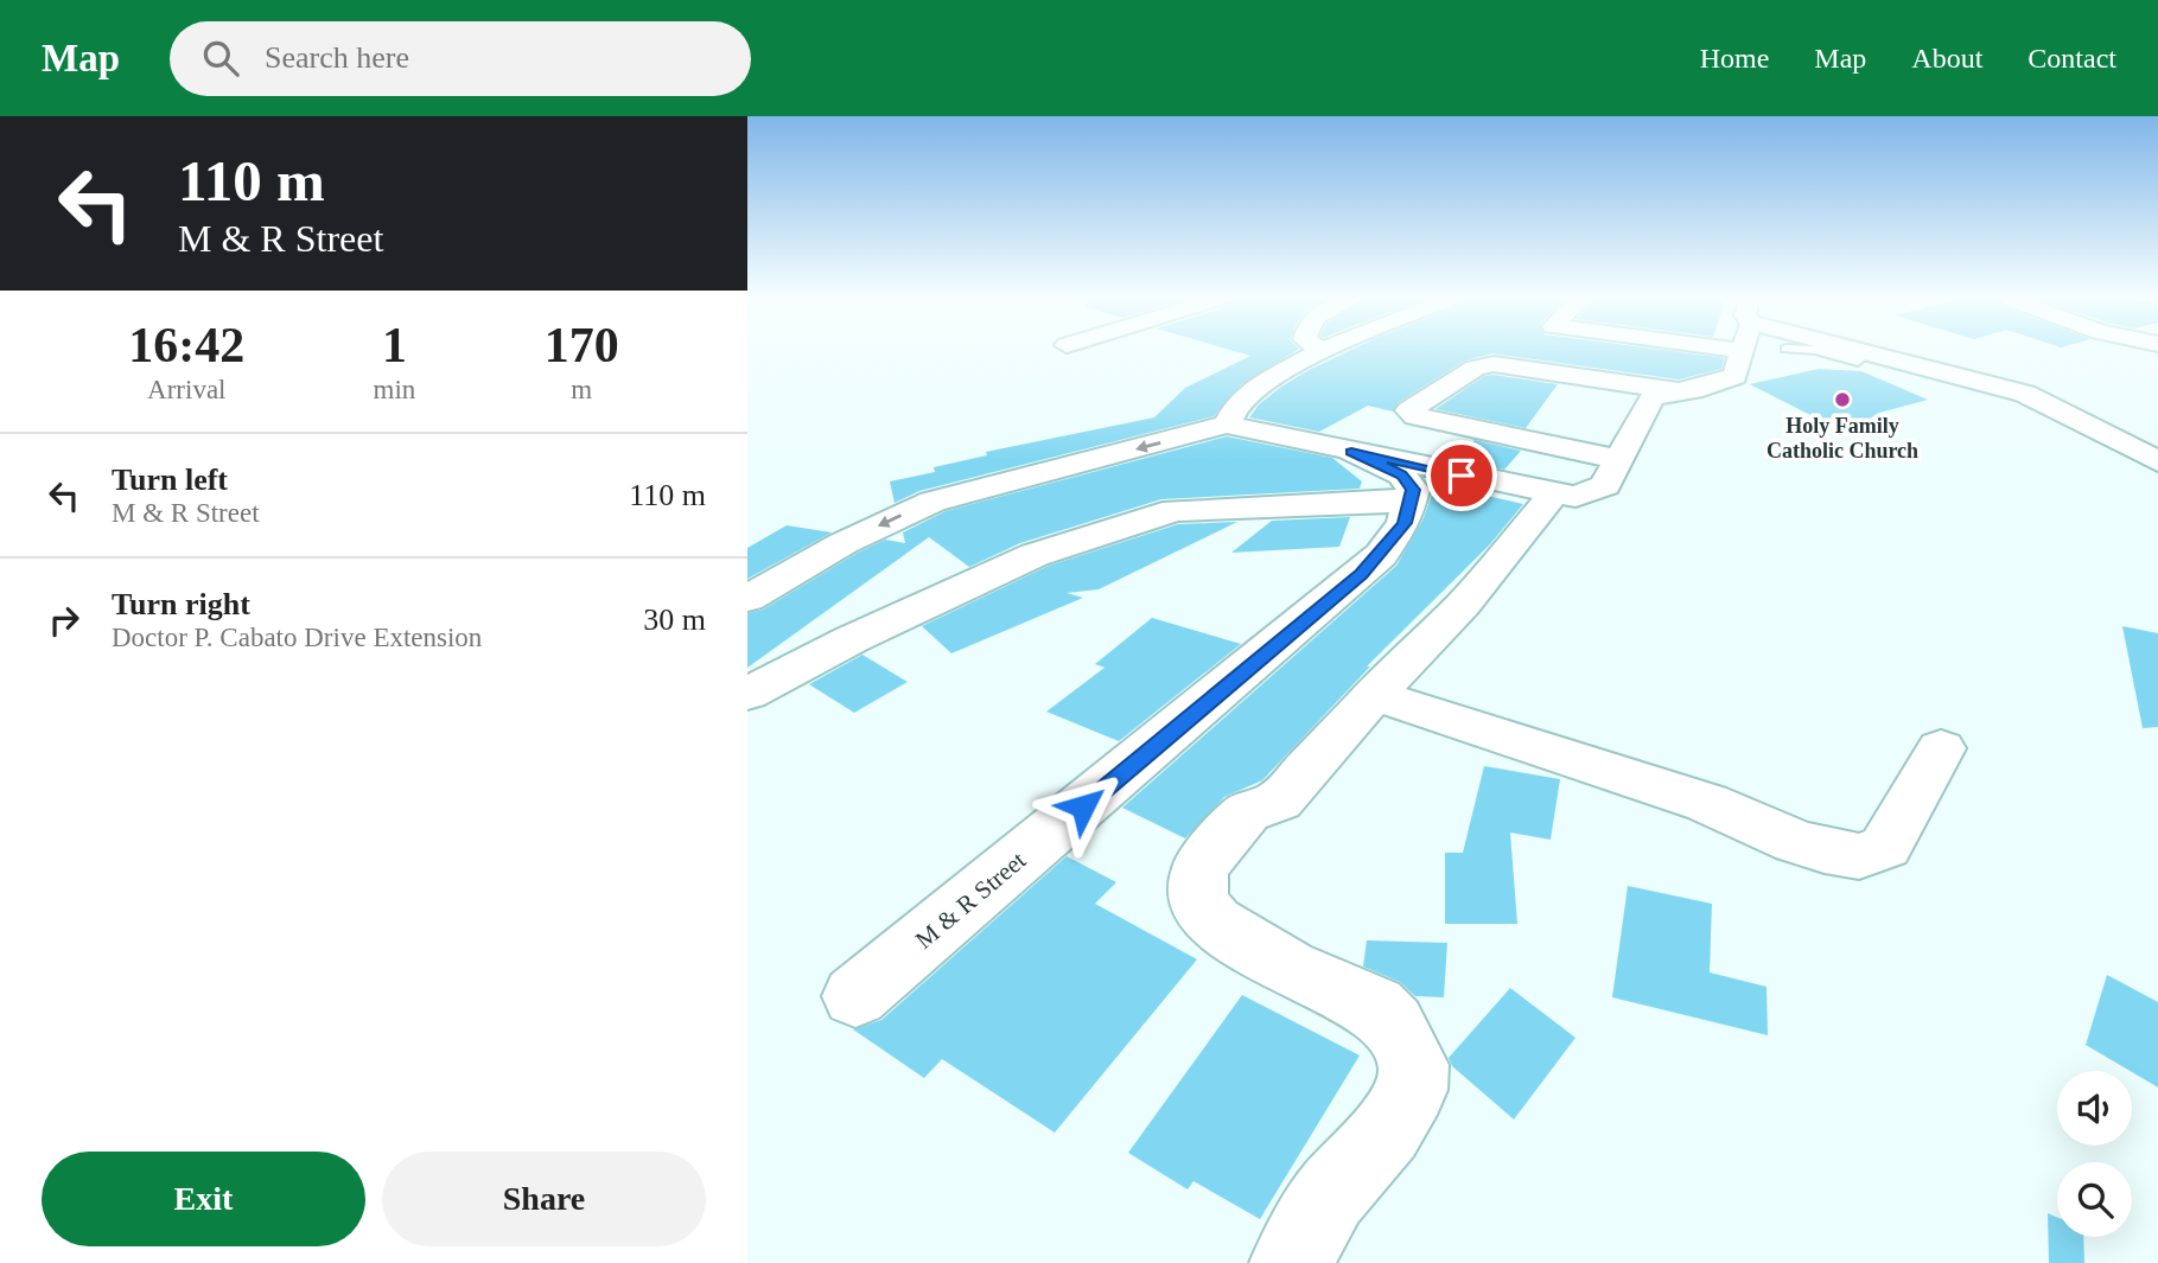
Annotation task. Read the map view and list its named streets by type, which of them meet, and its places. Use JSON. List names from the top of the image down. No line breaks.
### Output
{"streets":{"street":["M & R Street"]},"places":["Holy Family Catholic Church"],"page":{"header":"Map","search":"Search here","nav":["Home","Map","About","Contact"],"turn":["110 m","M & R Street"],"eta":["16:42","Arrival","1","min","170","m"],"list":[{"name":"Turn left","note":"M & R Street","value":"110 m"},{"name":"Turn right","note":"Doctor P. Cabato Drive Extension","value":"30 m"}],"buttons":["Exit","Share"]}}
